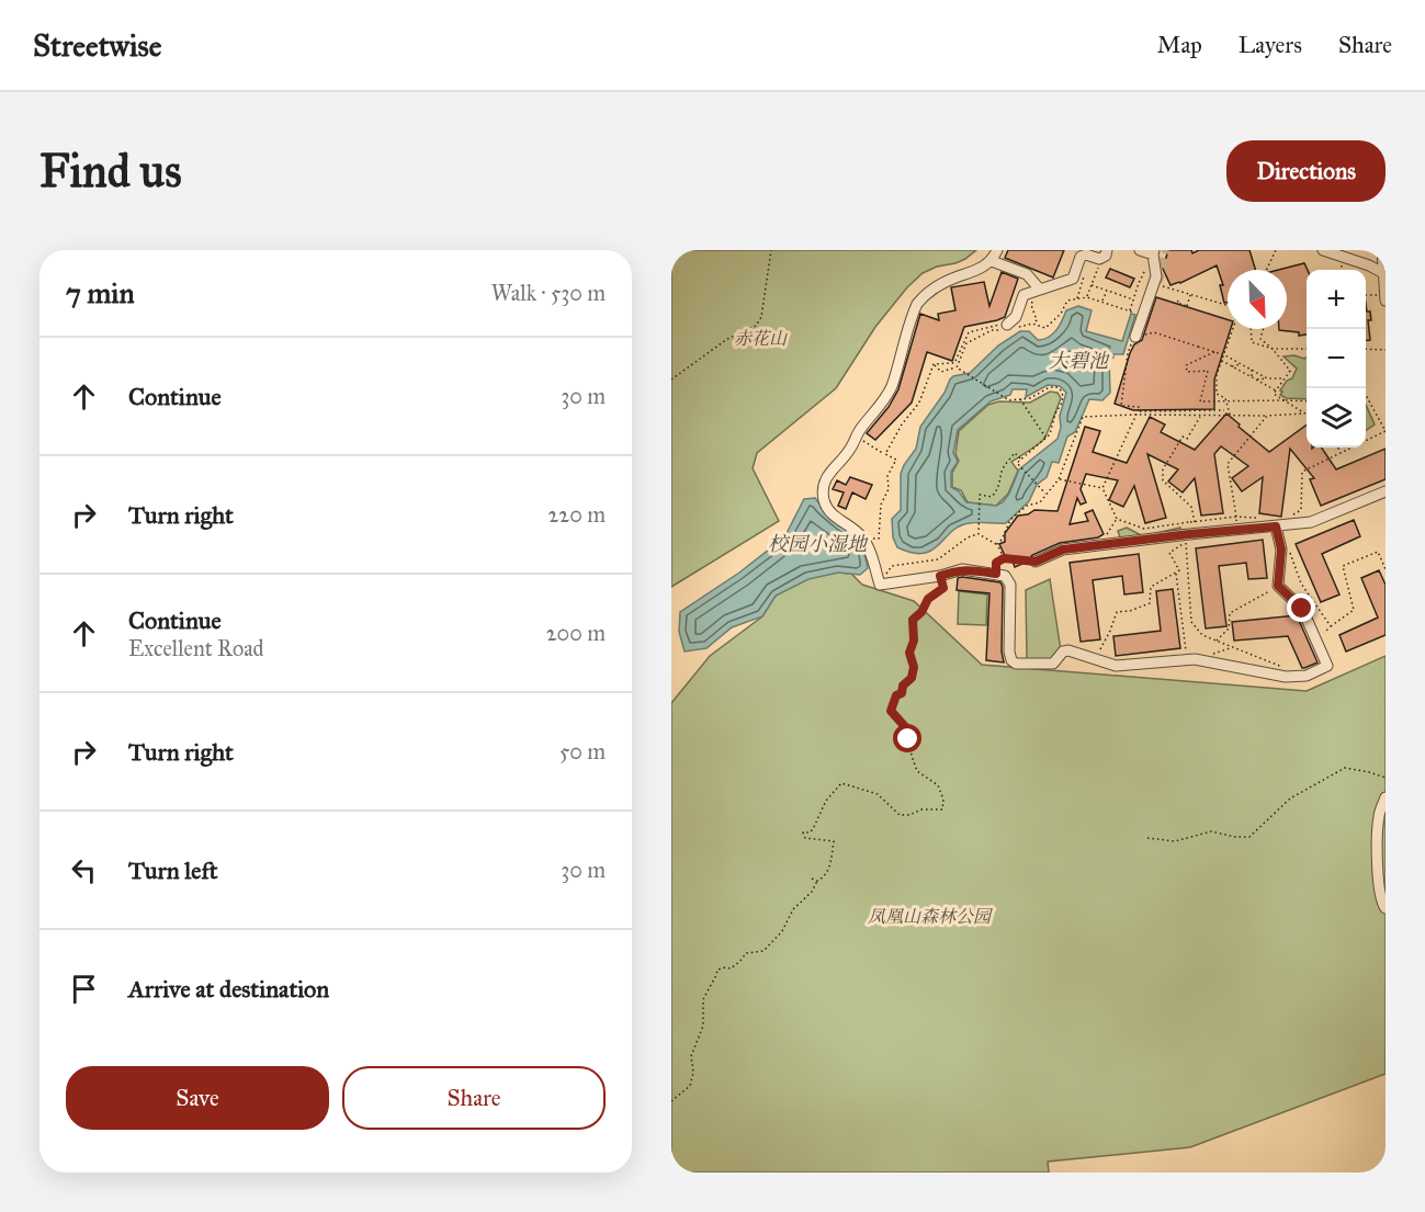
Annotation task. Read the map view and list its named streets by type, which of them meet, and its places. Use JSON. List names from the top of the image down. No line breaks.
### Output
{"water":["大碧池","校园小湿地"],"parks":["赤花山","凤凰山森林公园"],"north":"bottom right","page":{"header":"Streetwise","nav":["Map","Layers","Share"],"buttons":["Directions",["Save","Share"]],"title":"Find us","heading":["7 min","Walk · 530 m"],"map_buttons":["+","−"],"list":[["Continue","30 m"],["Turn right","220 m"],["Continue","Excellent Road","200 m"],["Turn right","50 m"],["Turn left","30 m"],"Arrive at destination"]}}
